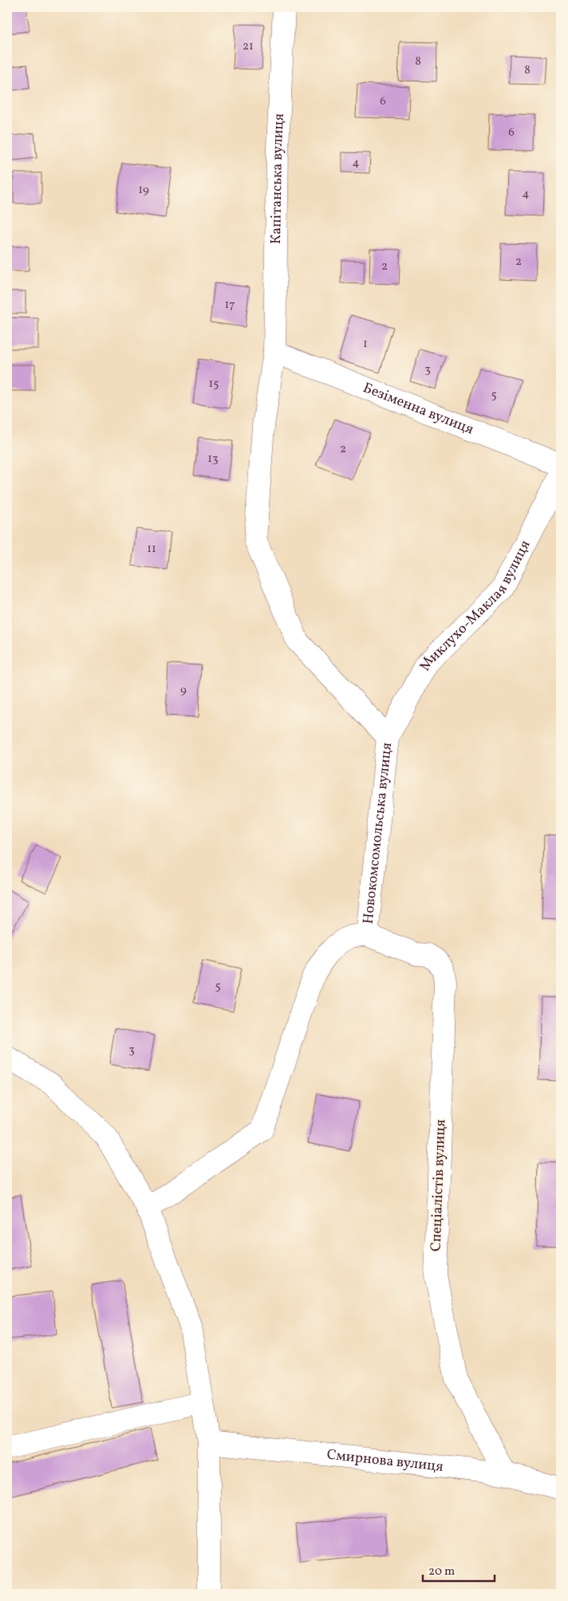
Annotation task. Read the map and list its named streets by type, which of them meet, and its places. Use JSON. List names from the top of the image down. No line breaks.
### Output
{"streets":{"street":["Капітанська вулиця","Безіменна вулиця","Миклухо-Маклая вулиця","Новокомсомольська вулиця","Спеціалістів вулиця","Смирнова вулиця"]},"crossings":[["Капітанська вулиця","Безіменна вулиця"],["Капітанська вулиця","Новокомсомольська вулиця"],["Безіменна вулиця","Новокомсомольська вулиця"],["Миклухо-Маклая вулиця","Новокомсомольська вулиця"],["Новокомсомольська вулиця","Спеціалістів вулиця"],["Спеціалістів вулиця","Смирнова вулиця"]],"house_numbers":["21","8","8","6","6","4","19","4","2","2","17","1","3","15","5","2","13","11","9","5","3"],"scale_bar":"20 m"}
